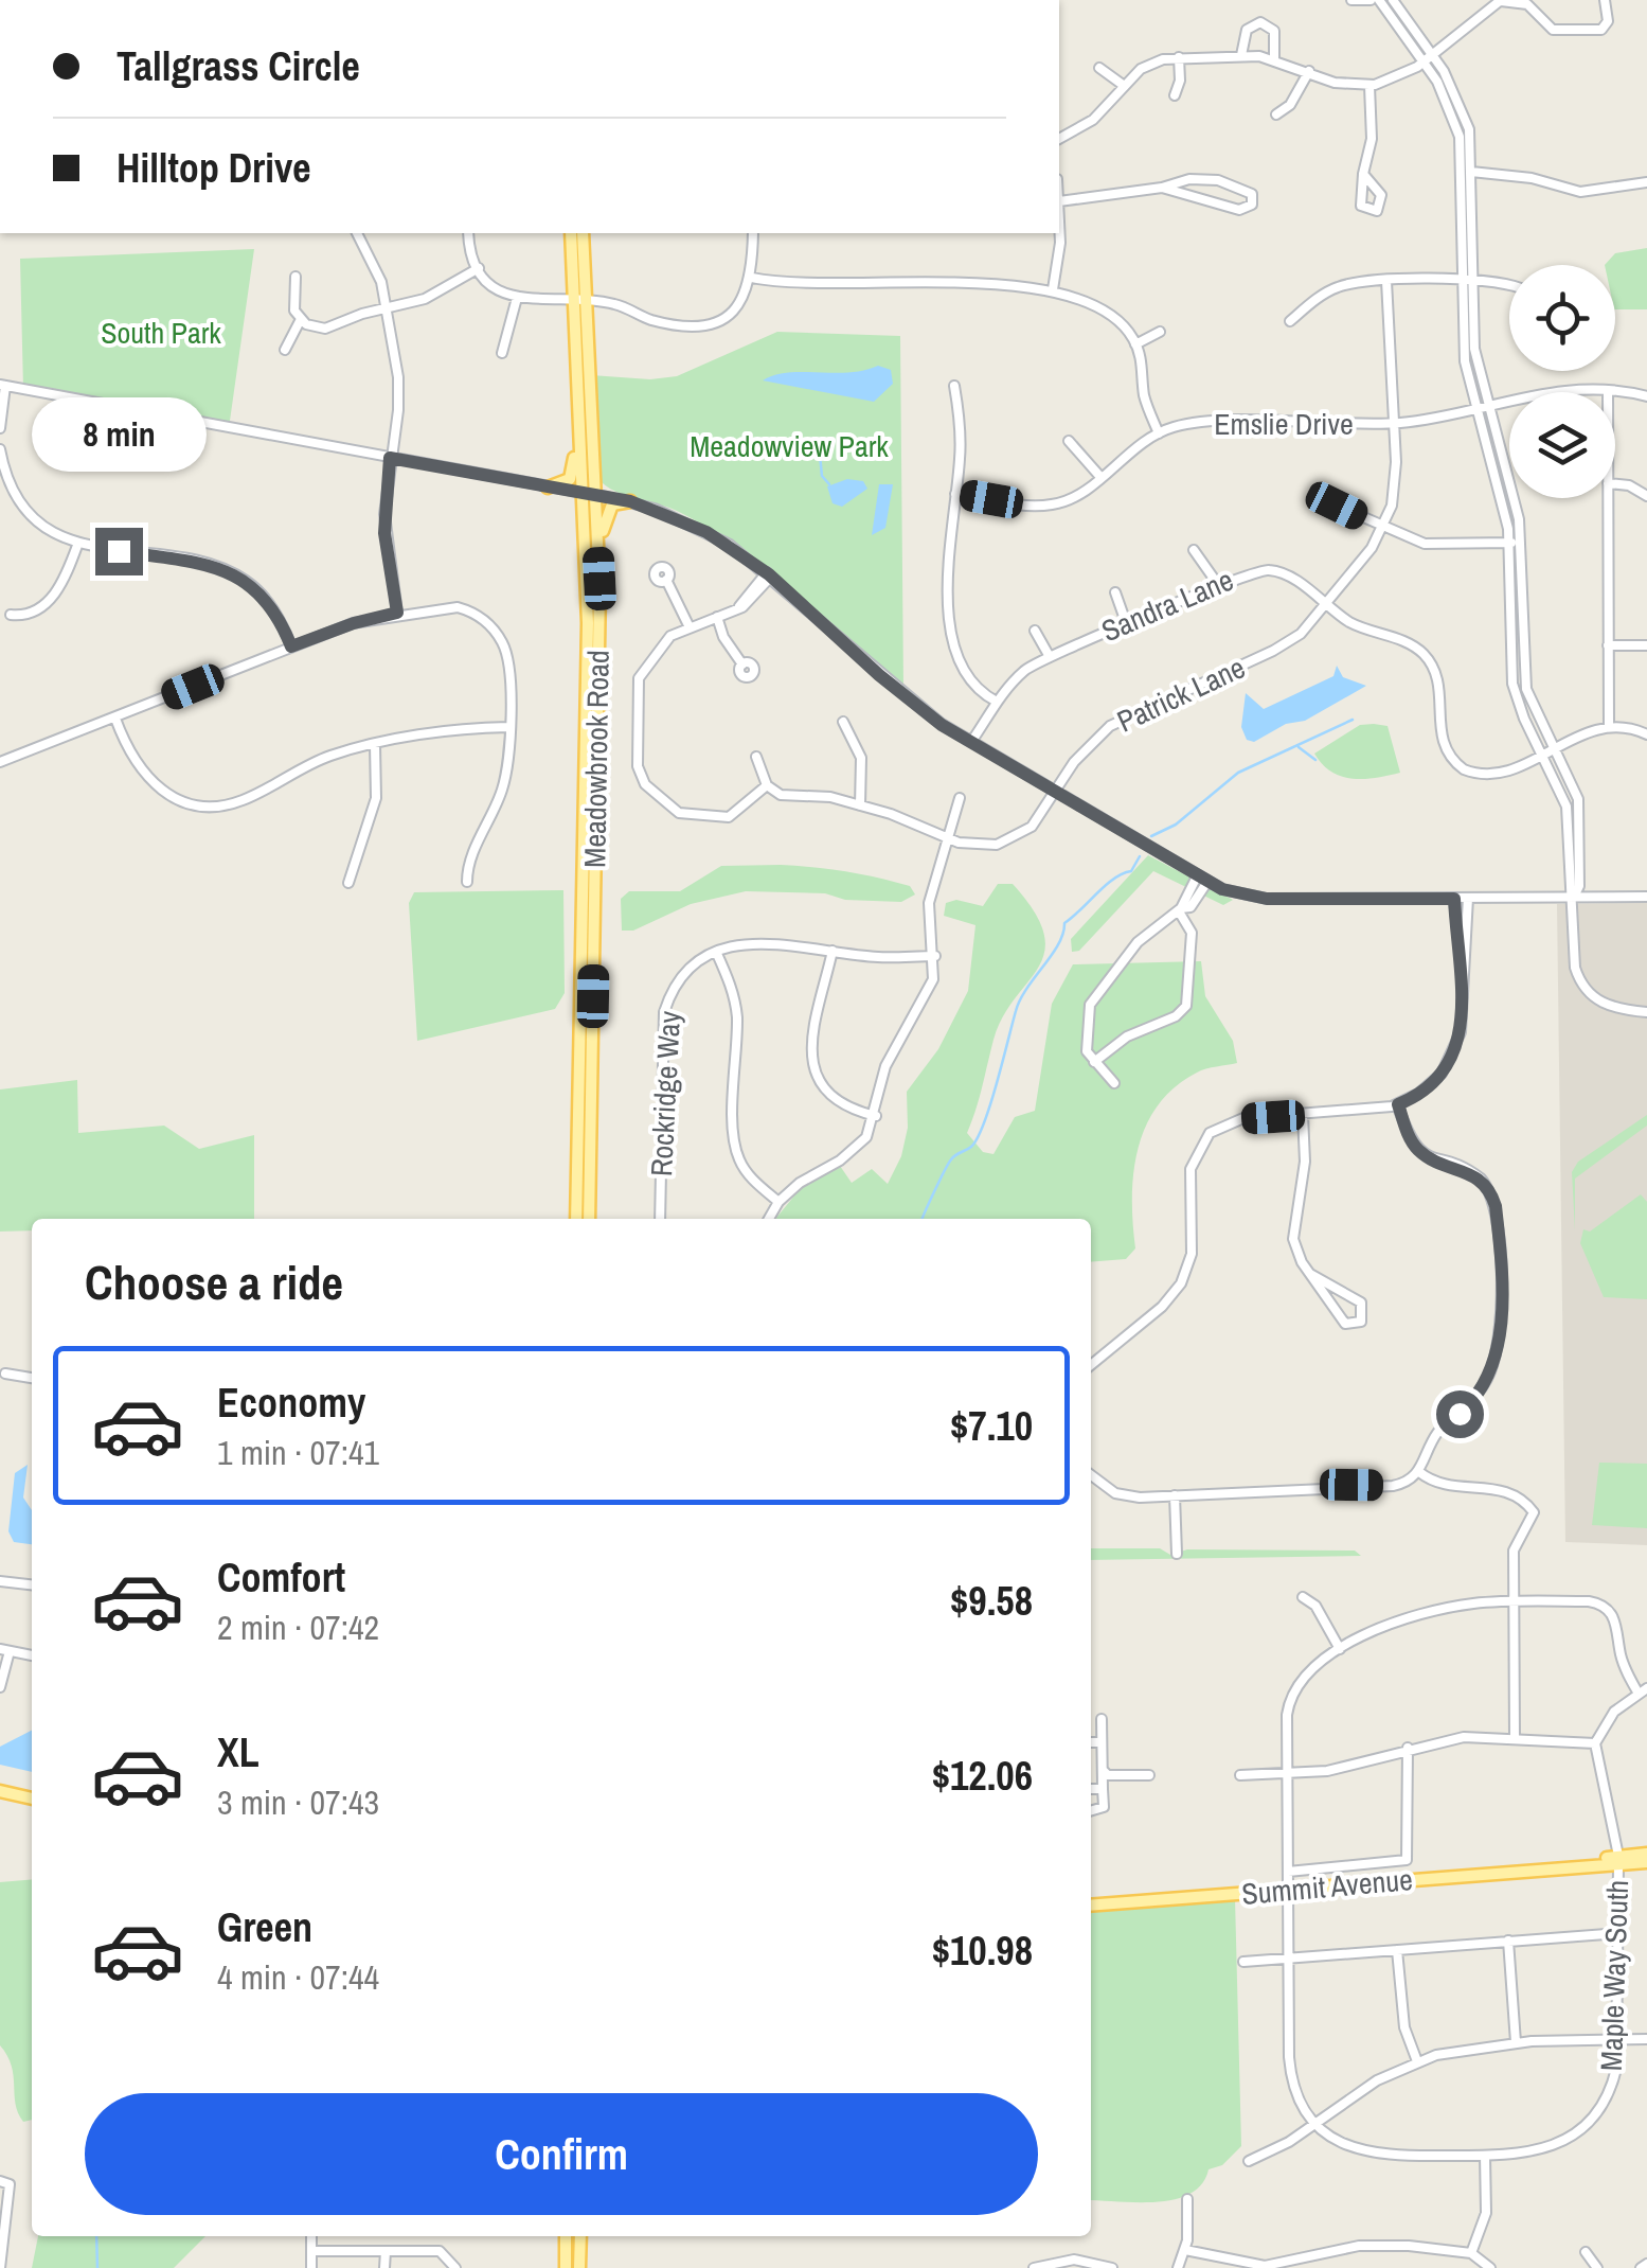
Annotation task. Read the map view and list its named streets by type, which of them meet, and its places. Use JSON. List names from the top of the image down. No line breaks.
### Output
{"streets":{"main road":["Meadowbrook Road","Summit Avenue"],"street":["Emslie Drive","Sandra Lane","Patrick Lane","Rockridge Way","Maple Way South"]},"crossings":[["Emslie Drive","Patrick Lane"],["Sandra Lane","Patrick Lane"],["Summit Avenue","Maple Way South"]],"parks":["South Park","Meadowview Park"],"page":{"banner":["Tallgrass Circle","Hilltop Drive"],"bubble":"8 min","heading":"Choose a ride","list":[{"name":"Economy","note":"1 min · 07:41","value":"$7.10"},{"name":"Comfort","note":"2 min · 07:42","value":"$9.58"},{"name":"XL","note":"3 min · 07:43","value":"$12.06"},{"name":"Green","note":"4 min · 07:44","value":"$10.98"}],"buttons":"Confirm"}}
